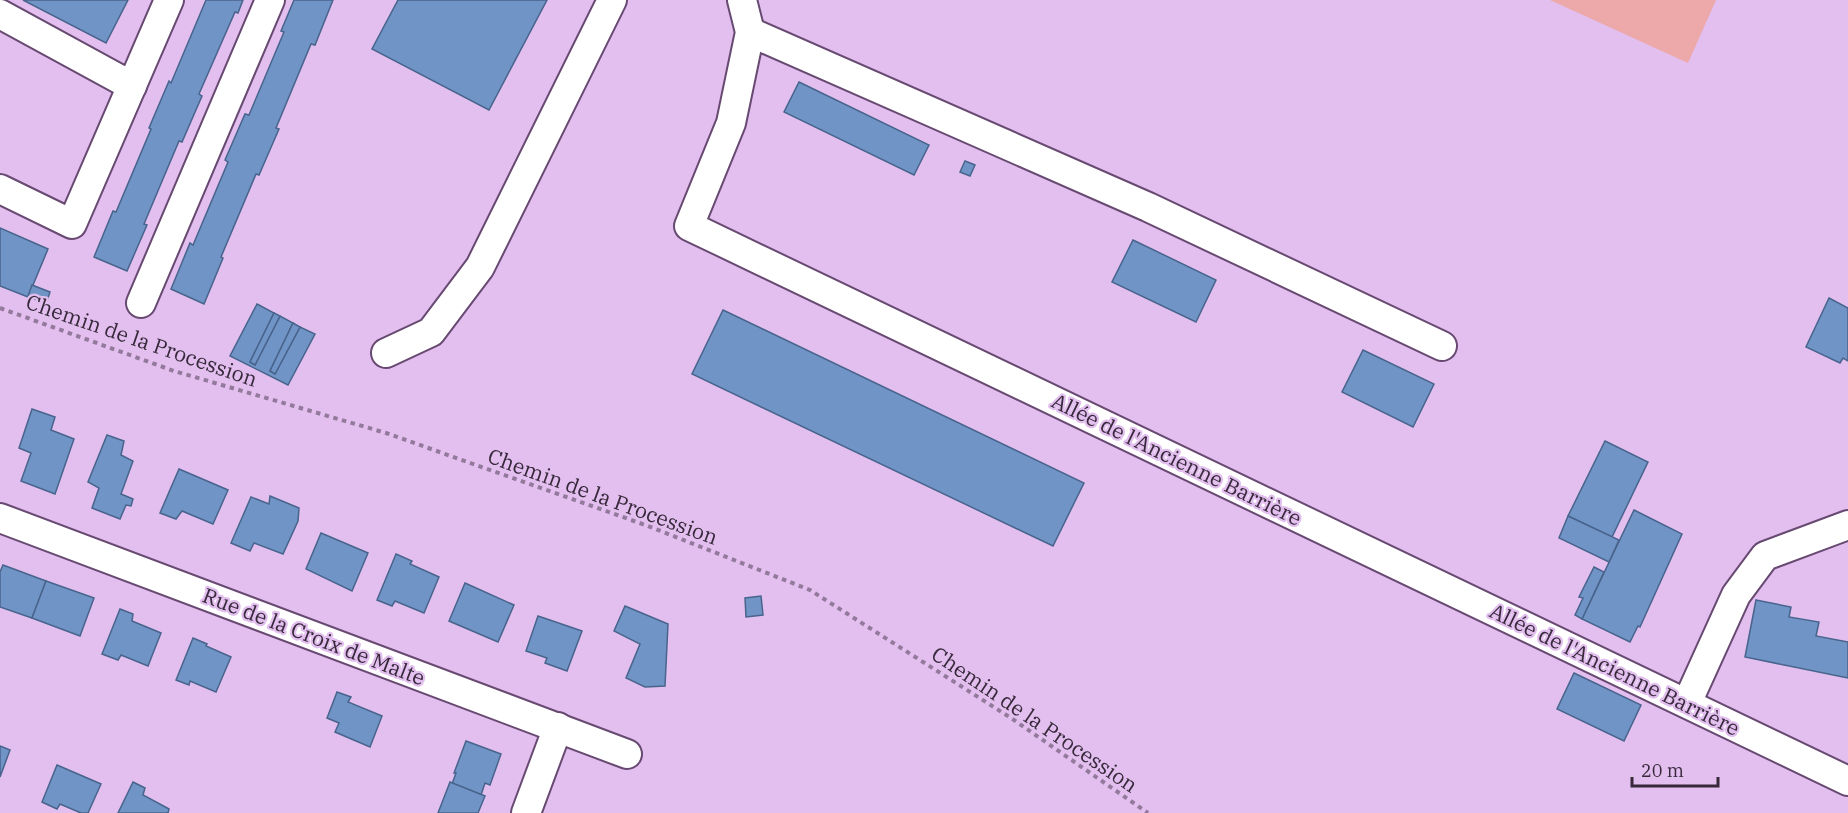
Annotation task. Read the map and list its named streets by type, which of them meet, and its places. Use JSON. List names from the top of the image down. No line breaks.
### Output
{"streets":{"street":["Allée de l'Ancienne Barrière","Rue de la Croix de Malte"],"path":["Chemin de la Procession"]},"scale_bar":"20 m"}
